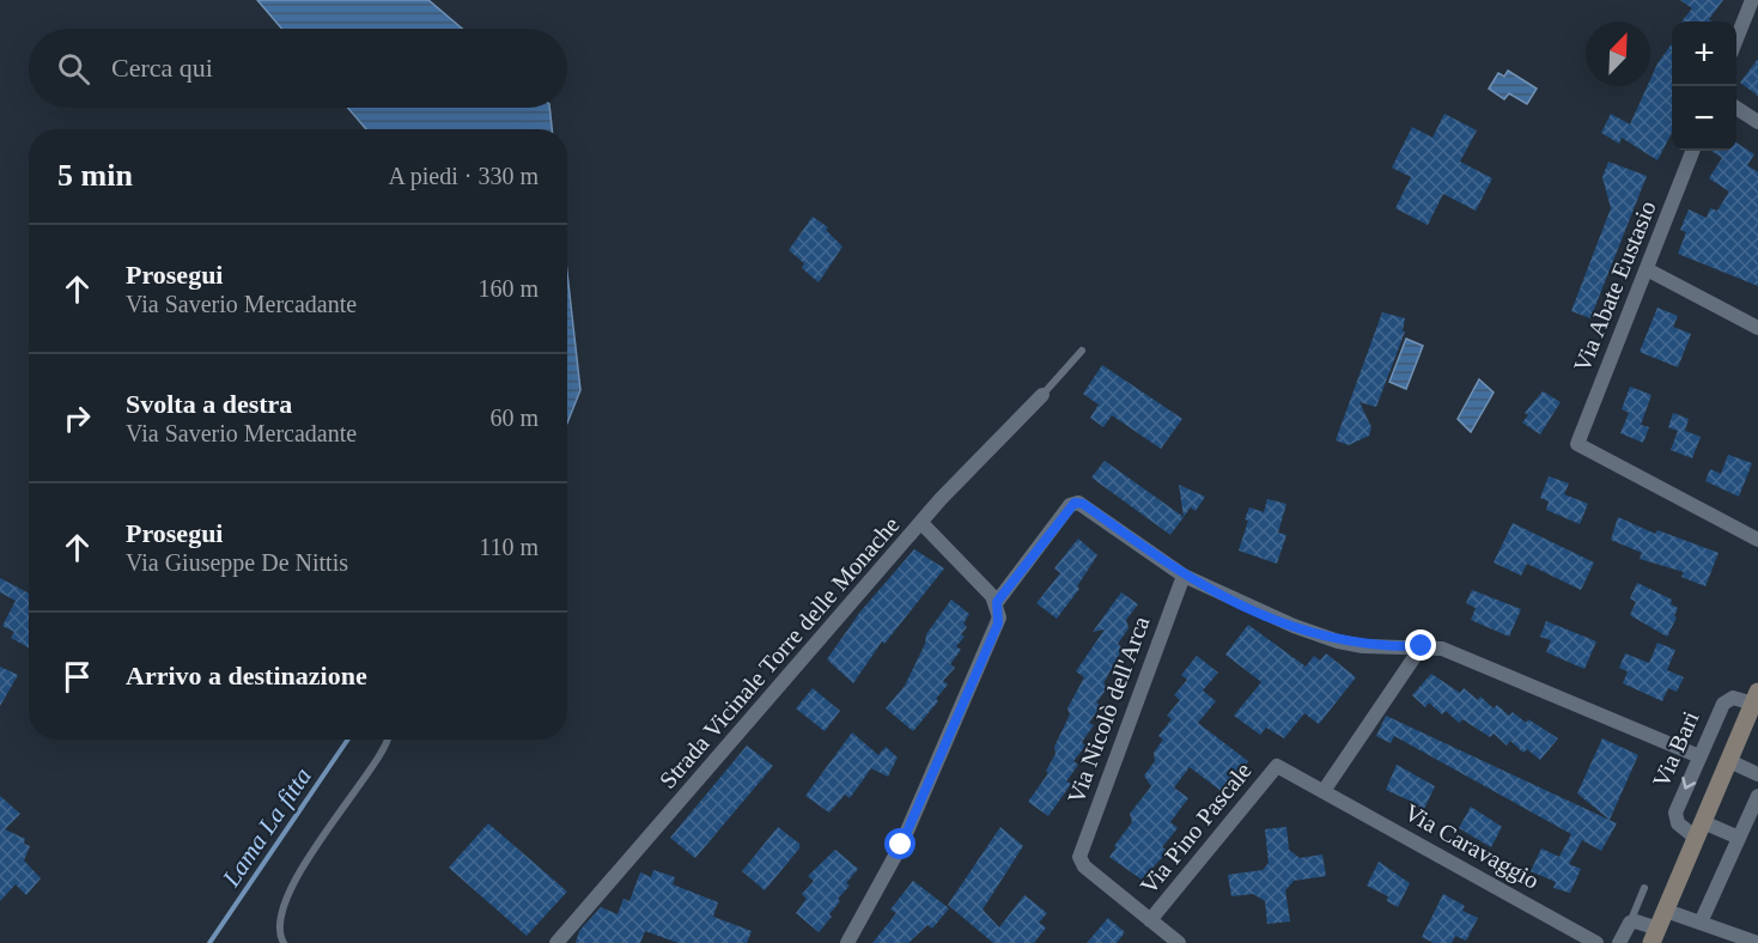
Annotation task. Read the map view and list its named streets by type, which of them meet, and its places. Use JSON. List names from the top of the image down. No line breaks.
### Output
{"streets":{"main road":["Via Bari"],"street":["Via Abate Eustasio","Strada Vicinale Torre delle Monache","Via Nicolò dell'Arca","Via Pino Pascale","Via Caravaggio"]},"crossings":[["Via Nicolò dell'Arca","Via Pino Pascale"],["Via Pino Pascale","Via Caravaggio"]],"water":["Lama La fitta"],"north":"top right","page":{"map_buttons":["+","−"],"search":"Cerca qui","heading":["5 min","A piedi · 330 m"],"list":[["Prosegui","Via Saverio Mercadante","160 m"],["Svolta a destra","Via Saverio Mercadante","60 m"],["Prosegui","Via Giuseppe De Nittis","110 m"],"Arrivo a destinazione"]}}
